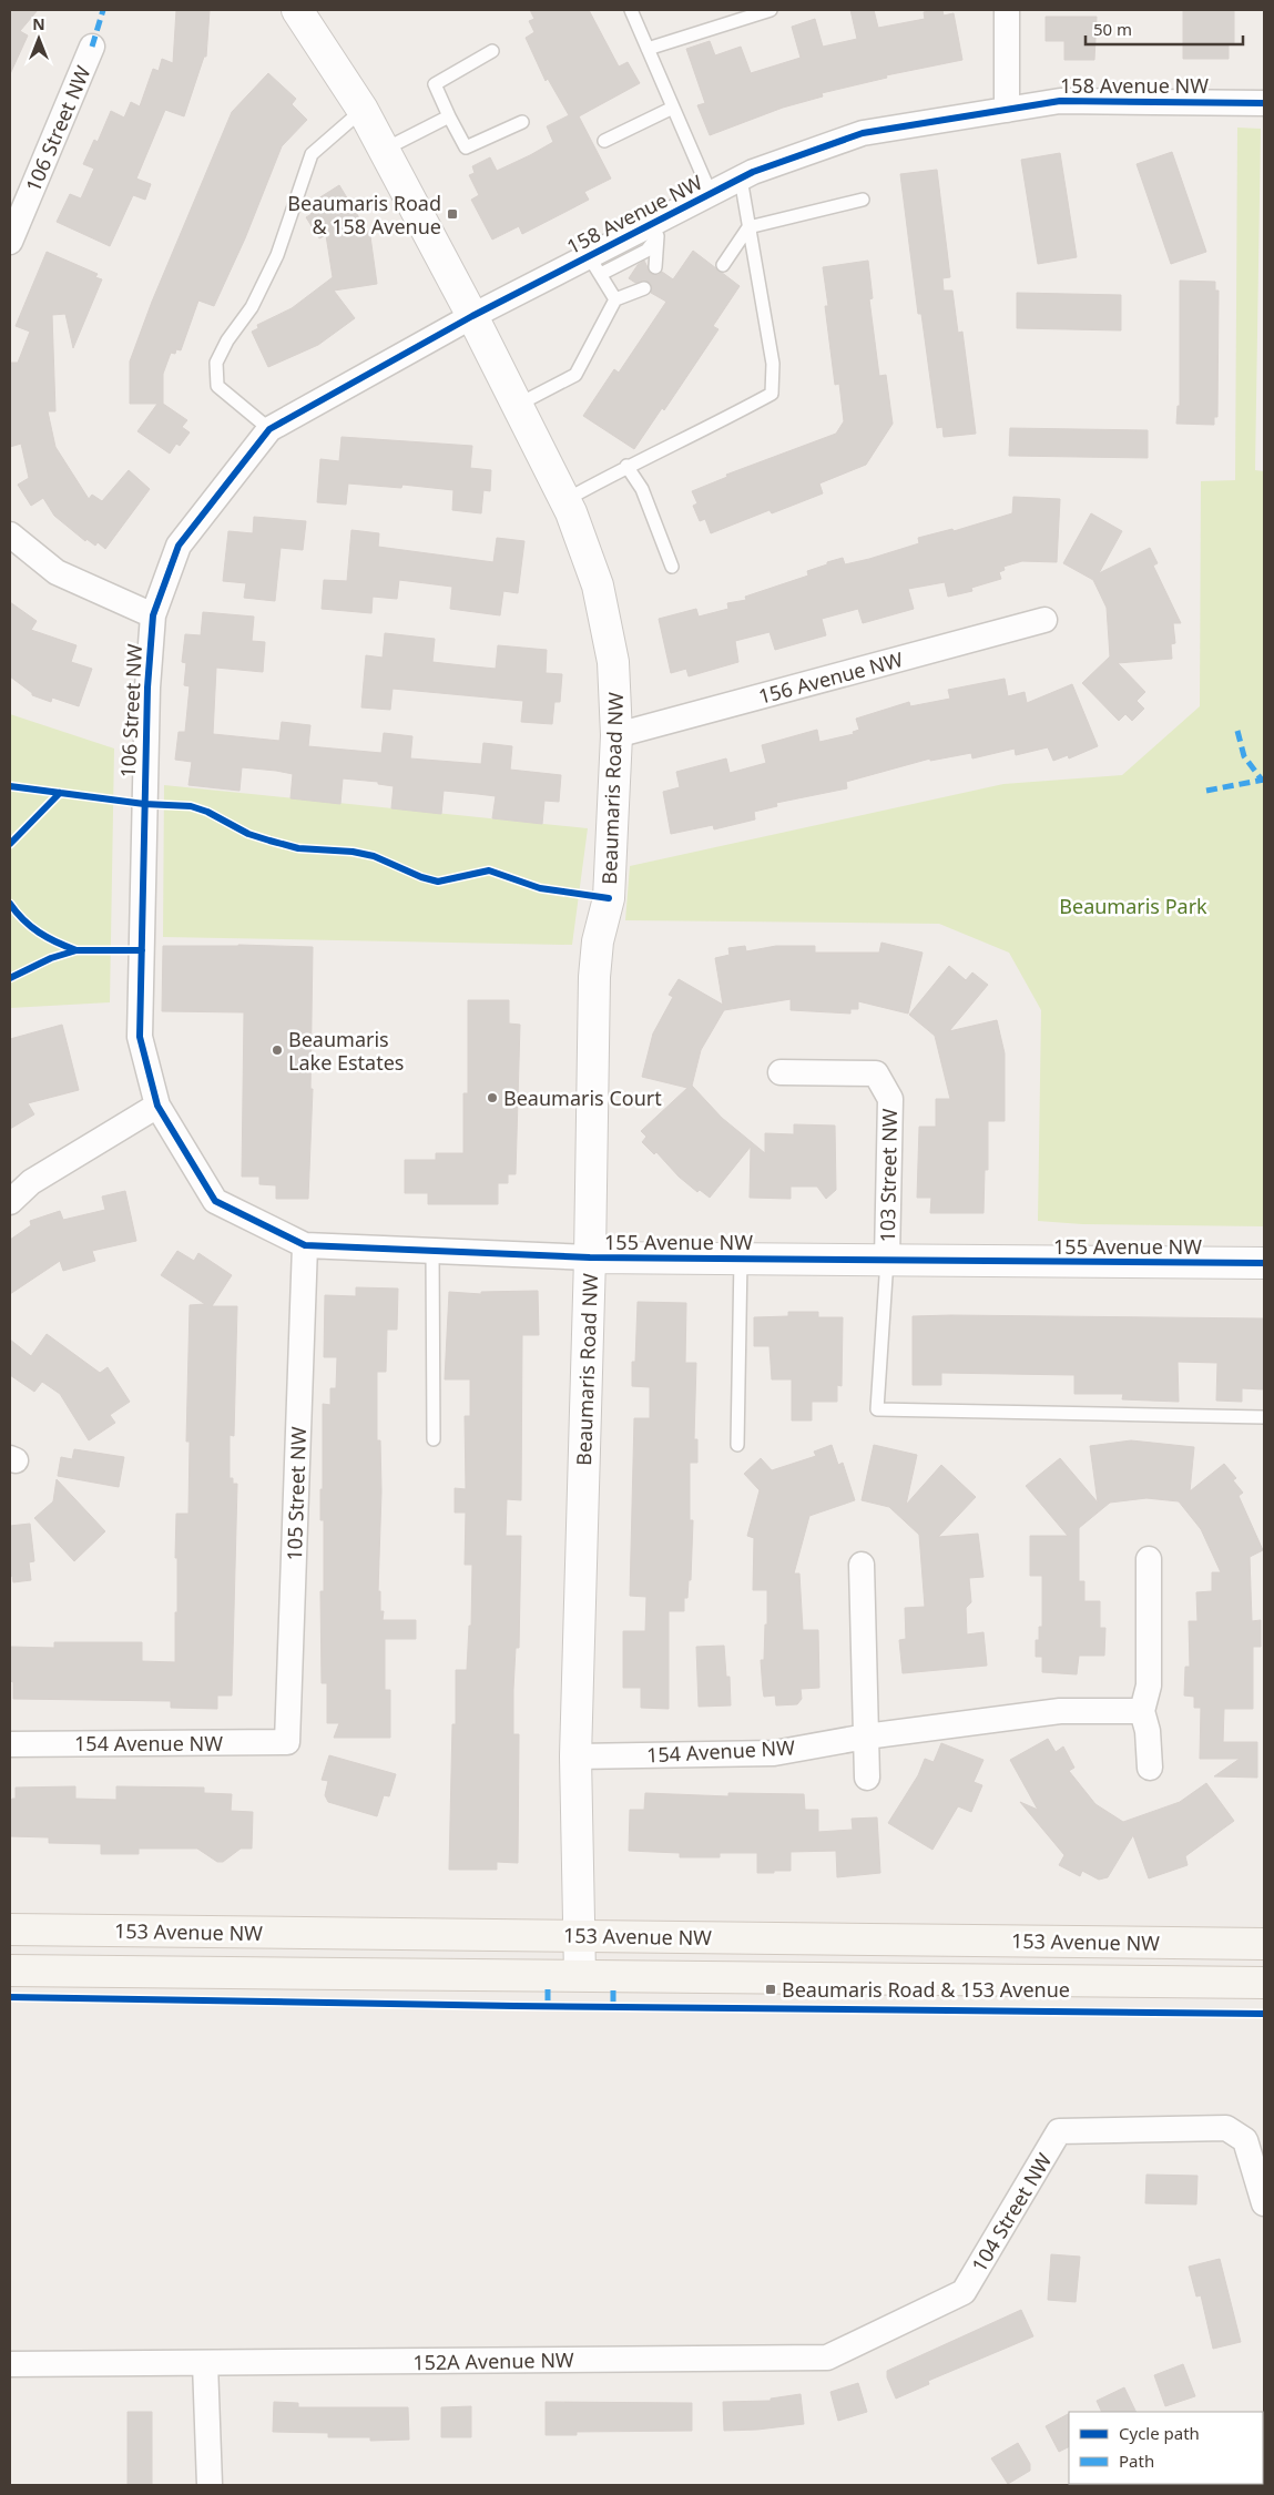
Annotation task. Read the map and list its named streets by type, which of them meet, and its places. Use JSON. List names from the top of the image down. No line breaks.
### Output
{"streets":{"main road":["153 Avenue NW"],"street":["158 Avenue NW","106 Street NW","156 Avenue NW","Beaumaris Road NW","103 Street NW","155 Avenue NW","105 Street NW","154 Avenue NW","104 Street NW","152A Avenue NW"]},"crossings":[["158 Avenue NW","106 Street NW"],["158 Avenue NW","Beaumaris Road NW"],["106 Street NW","155 Avenue NW"],["156 Avenue NW","Beaumaris Road NW"],["Beaumaris Road NW","155 Avenue NW"],["Beaumaris Road NW","154 Avenue NW"],["Beaumaris Road NW","153 Avenue NW"],["103 Street NW","155 Avenue NW"],["155 Avenue NW","105 Street NW"],["105 Street NW","154 Avenue NW"],["104 Street NW","152A Avenue NW"]],"parks":["Beaumaris Park"],"places":{"transit":["Beaumaris Road & 158 Avenue","Beaumaris Road & 153 Avenue"],"other":["Beaumaris Lake Estates","Beaumaris Court"]},"legend":["Cycle path","Path"],"scale_bar":"50 m","north":"top"}
